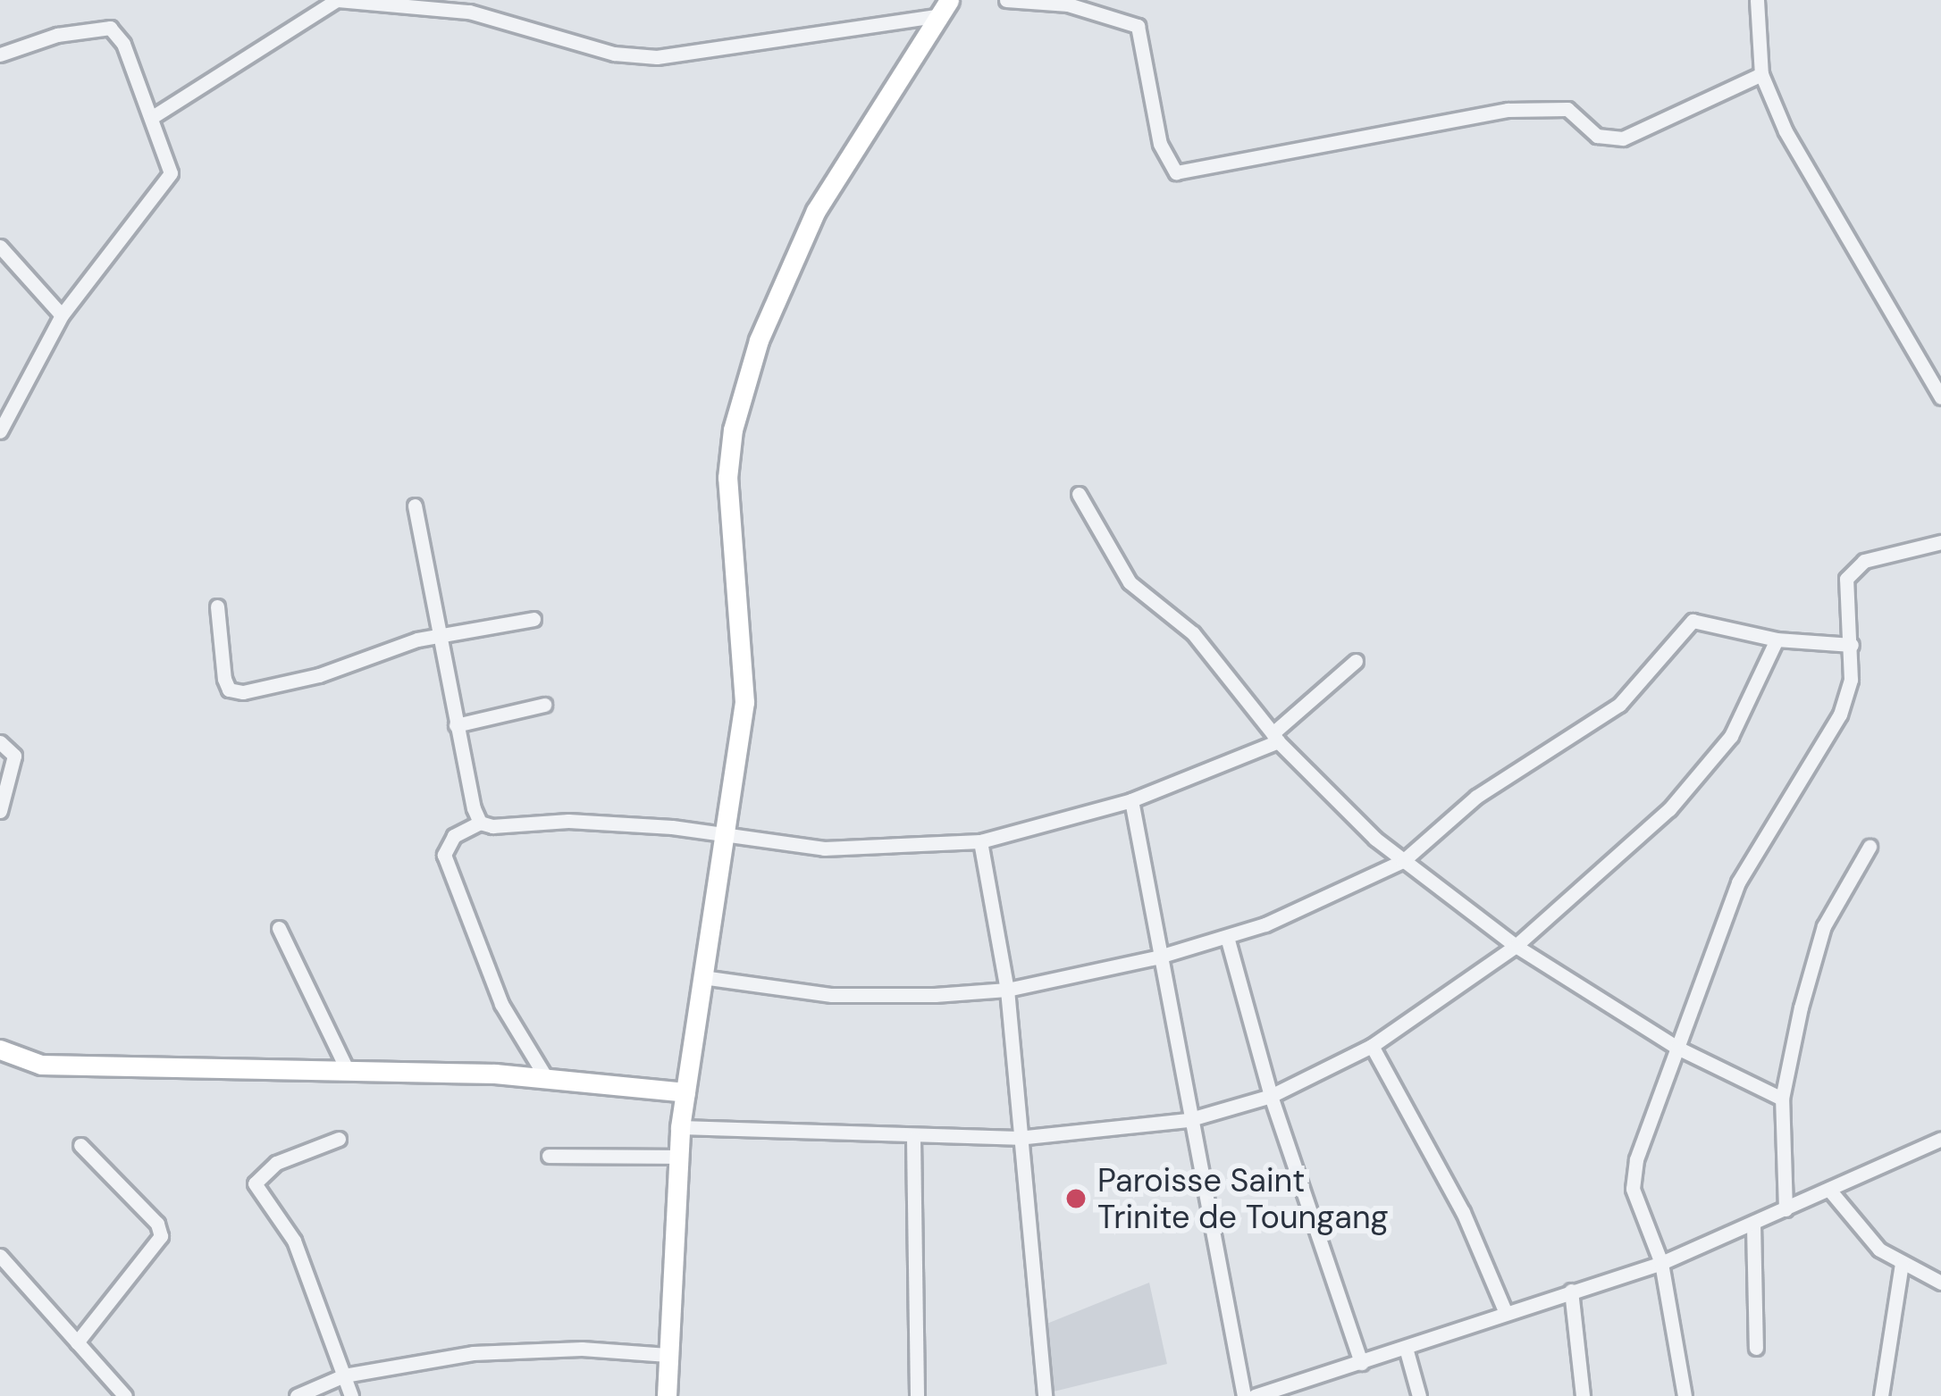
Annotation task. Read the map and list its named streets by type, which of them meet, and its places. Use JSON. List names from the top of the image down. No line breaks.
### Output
{"places":["Paroisse Saint Trinite de Toungang"]}
